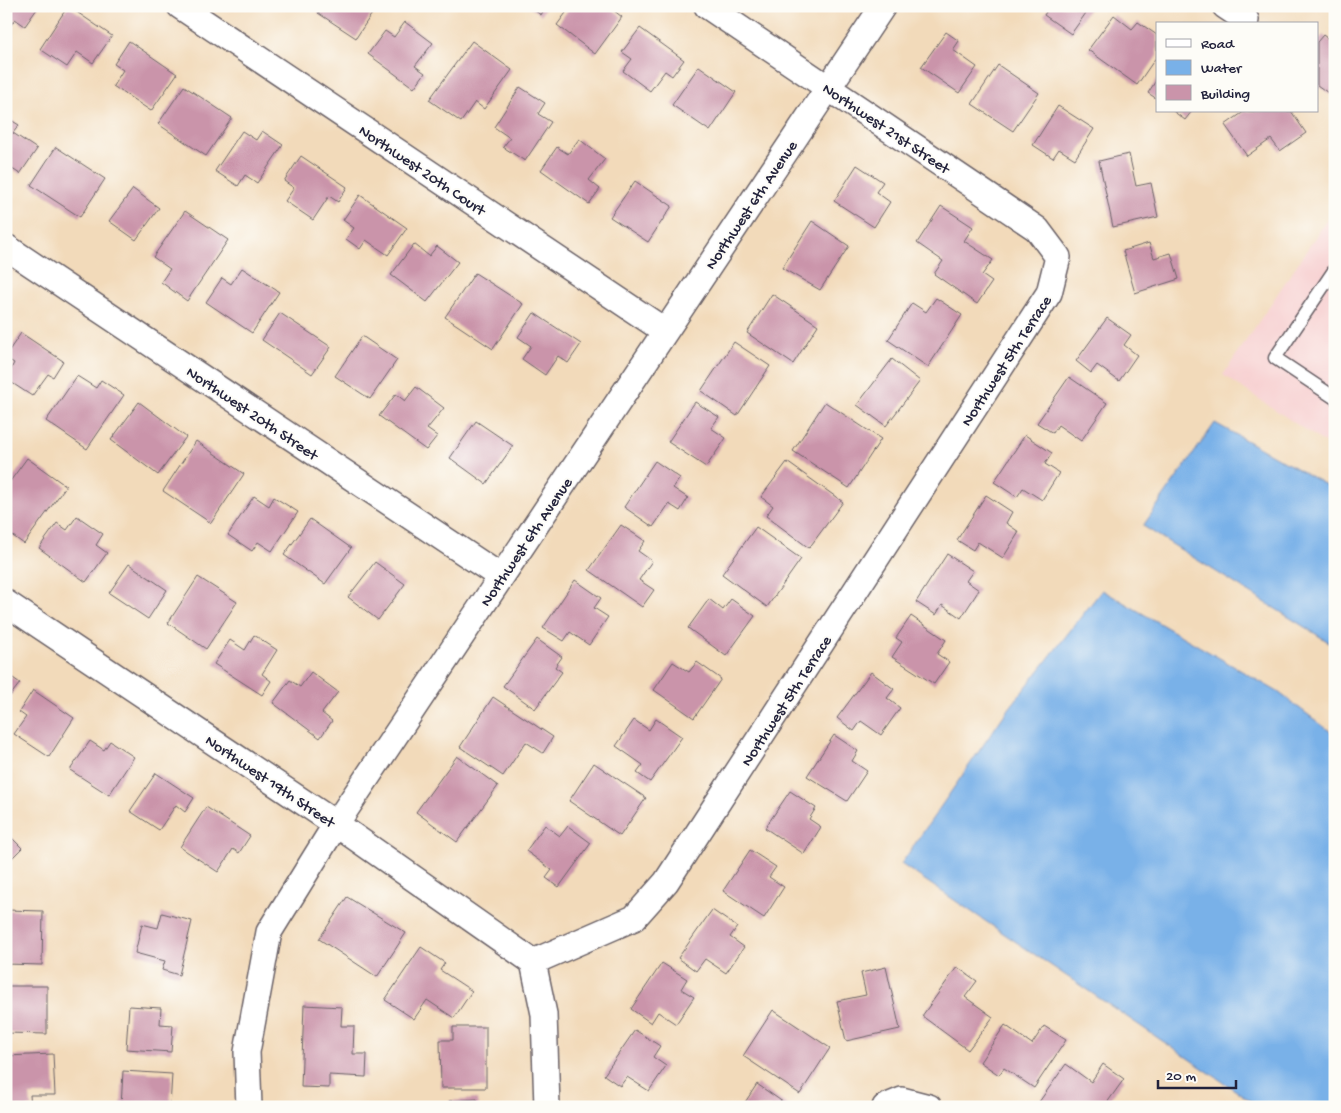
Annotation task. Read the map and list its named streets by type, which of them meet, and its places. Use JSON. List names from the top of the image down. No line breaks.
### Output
{"streets":{"street":["Northwest 21st Street","Northwest 20th Court","Northwest 6th Avenue","Northwest 5th Terrace","Northwest 20th Street","Northwest 19th Street"]},"crossings":[["Northwest 21st Street","Northwest 6th Avenue"],["Northwest 21st Street","Northwest 5th Terrace"],["Northwest 20th Court","Northwest 6th Avenue"],["Northwest 6th Avenue","Northwest 20th Street"],["Northwest 6th Avenue","Northwest 19th Street"],["Northwest 5th Terrace","Northwest 19th Street"]],"legend":["Road","Water","Building"],"scale_bar":"20 m"}
